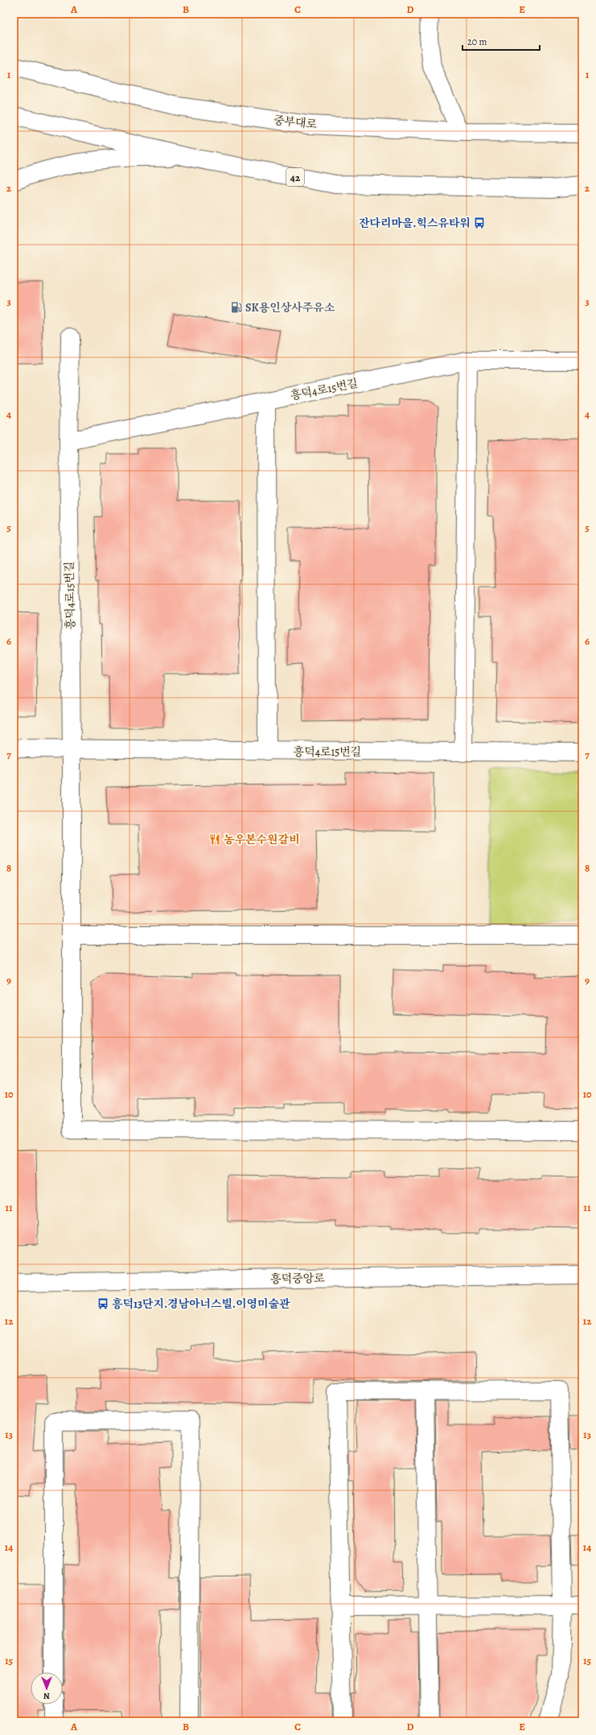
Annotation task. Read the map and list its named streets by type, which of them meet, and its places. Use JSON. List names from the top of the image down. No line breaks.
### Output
{"streets":{"main road":["중부대로","42","흥덕4로15번길","흥덕중앙로"]},"places":{"bus stop":["잔다리마을.힉스유타워","흥덕13단지.경남아너스빌.이영미술관"],"fuel station":["SK용인상사주유소"],"restaurant":["농우본수원갈비"]},"scale_bar":"20 m","north":"bottom","grid":{"columns":["A","B","C","D","E"],"rows":["1","2","3","4","5","6","7","8","9","10","11","12","13","14","15"]}}
